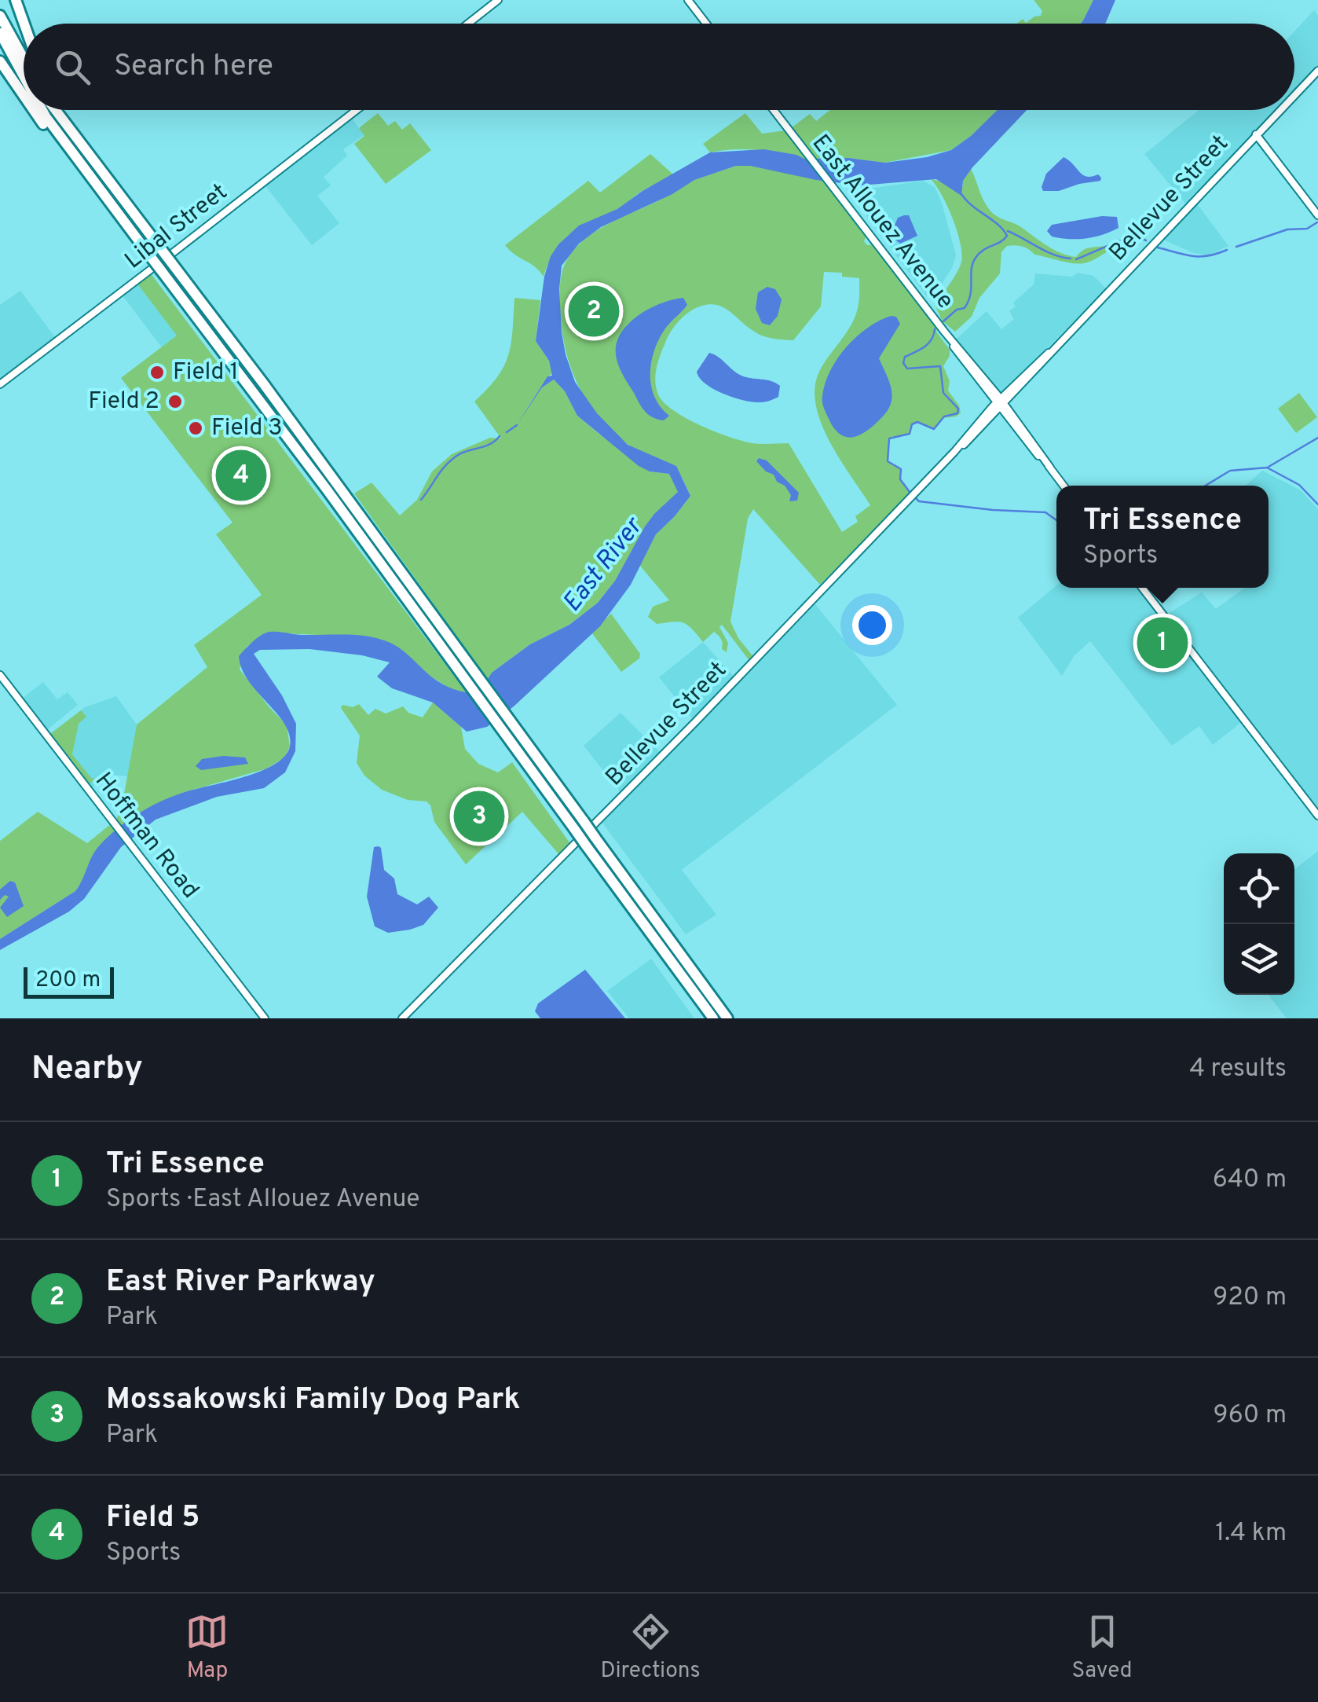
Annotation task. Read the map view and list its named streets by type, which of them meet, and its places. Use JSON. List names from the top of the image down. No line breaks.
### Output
{"streets":{"street":["Bellevue Street","East Allouez Avenue","Libal Street","Hoffman Road"]},"crossings":[["Bellevue Street","East Allouez Avenue"]],"water":["East River"],"places":["Field 1","Field 2","Field 3"],"scale_bar":"200 m","page":{"search":"Search here","pins":["2","4","1","3"],"popup":["Tri Essence","Sports"],"scale":"200 m","heading":["Nearby","4 results"],"list":[{"mark":"1","name":"Tri Essence","note":"Sports · East Allouez Avenue","value":"640 m"},{"mark":"2","name":"East River Parkway","note":"Park","value":"920 m"},{"mark":"3","name":"Mossakowski Family Dog Park","note":"Park","value":"960 m"},{"mark":"4","name":"Field 5","note":"Sports","value":"1.4 km"}],"nav":["Map","Directions","Saved"]}}
